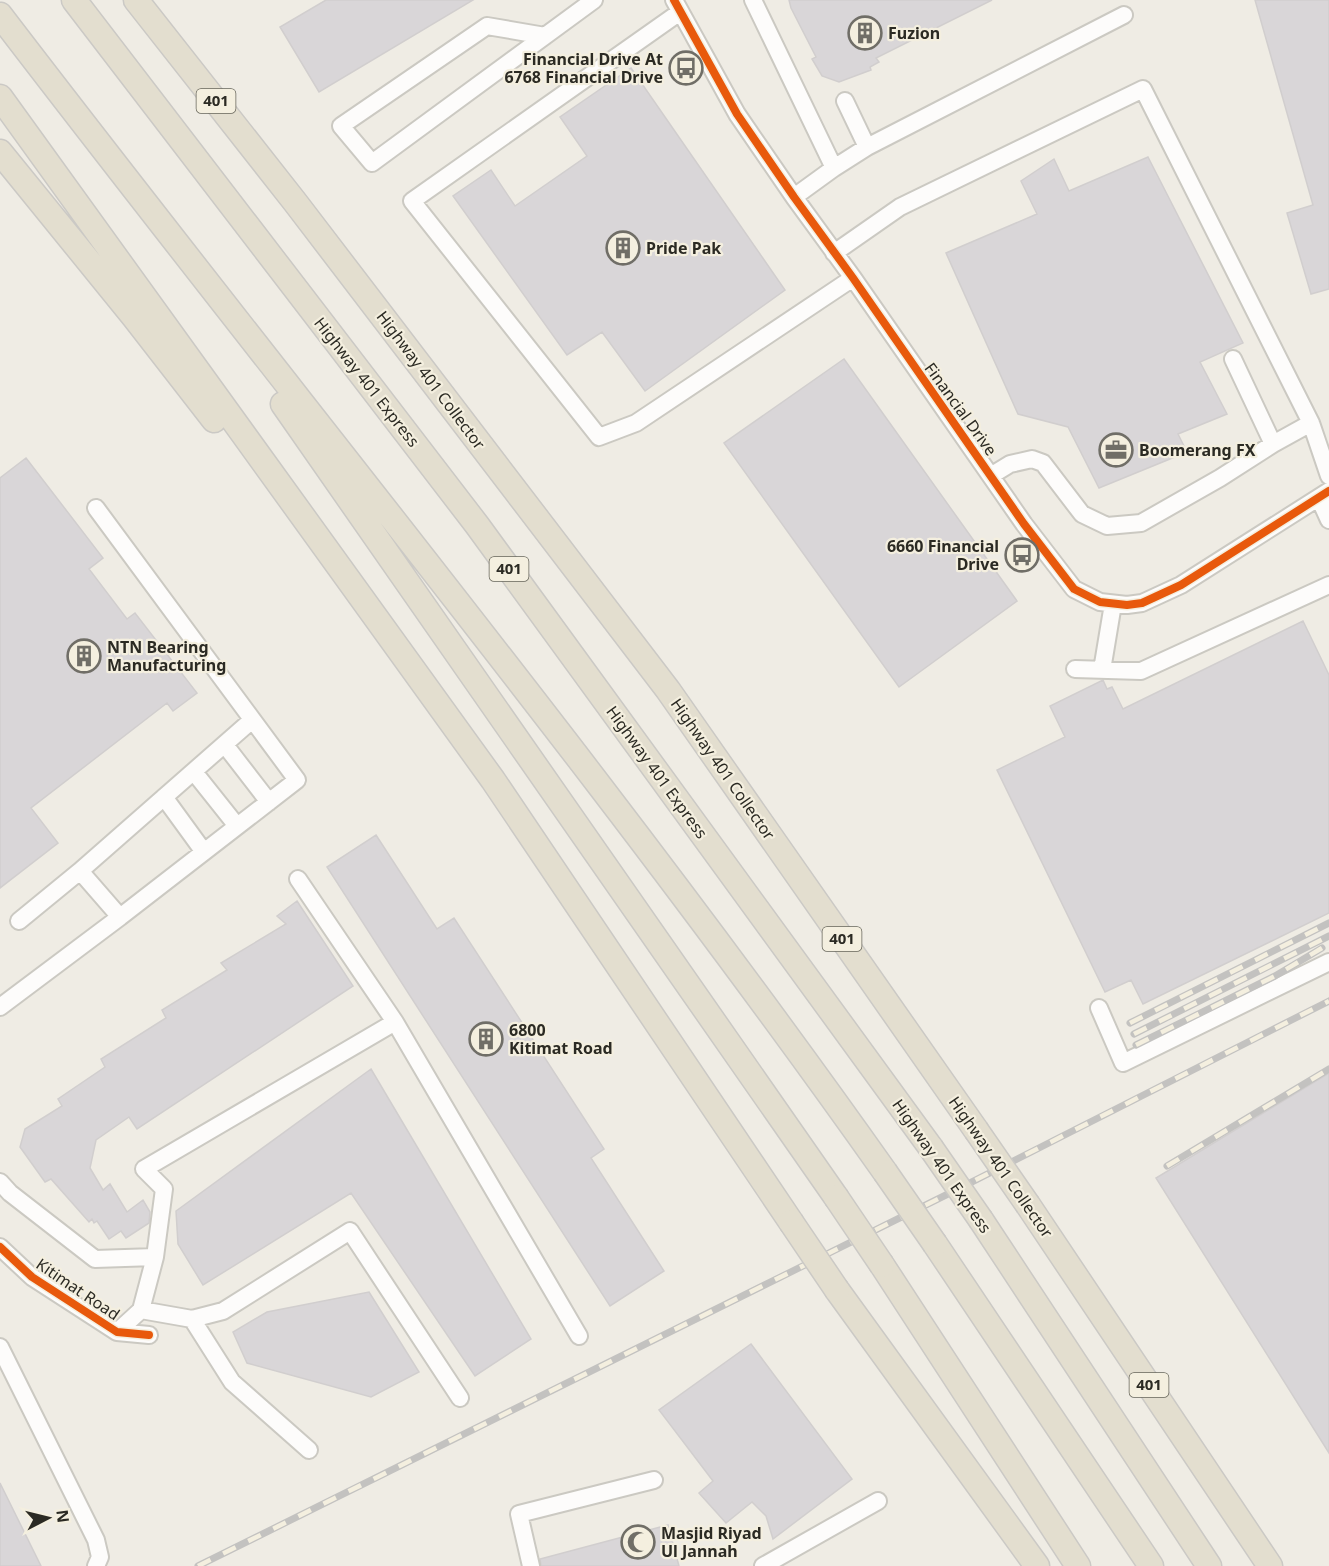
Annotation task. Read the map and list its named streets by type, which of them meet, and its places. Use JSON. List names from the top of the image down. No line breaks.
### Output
{"streets":{"highway":["401","Highway 401 Collector","Highway 401 Express"],"street":["Financial Drive","Kitimat Road"]},"places":{"building":["Fuzion","Pride Pak","NTN Bearing Manufacturing","6800 Kitimat Road"],"bus stop":["Financial Drive At 6768 Financial Drive","6660 Financial Drive"],"office":["Boomerang FX"],"mosque":["Masjid Riyad Ul Jannah"]},"north":"right"}
